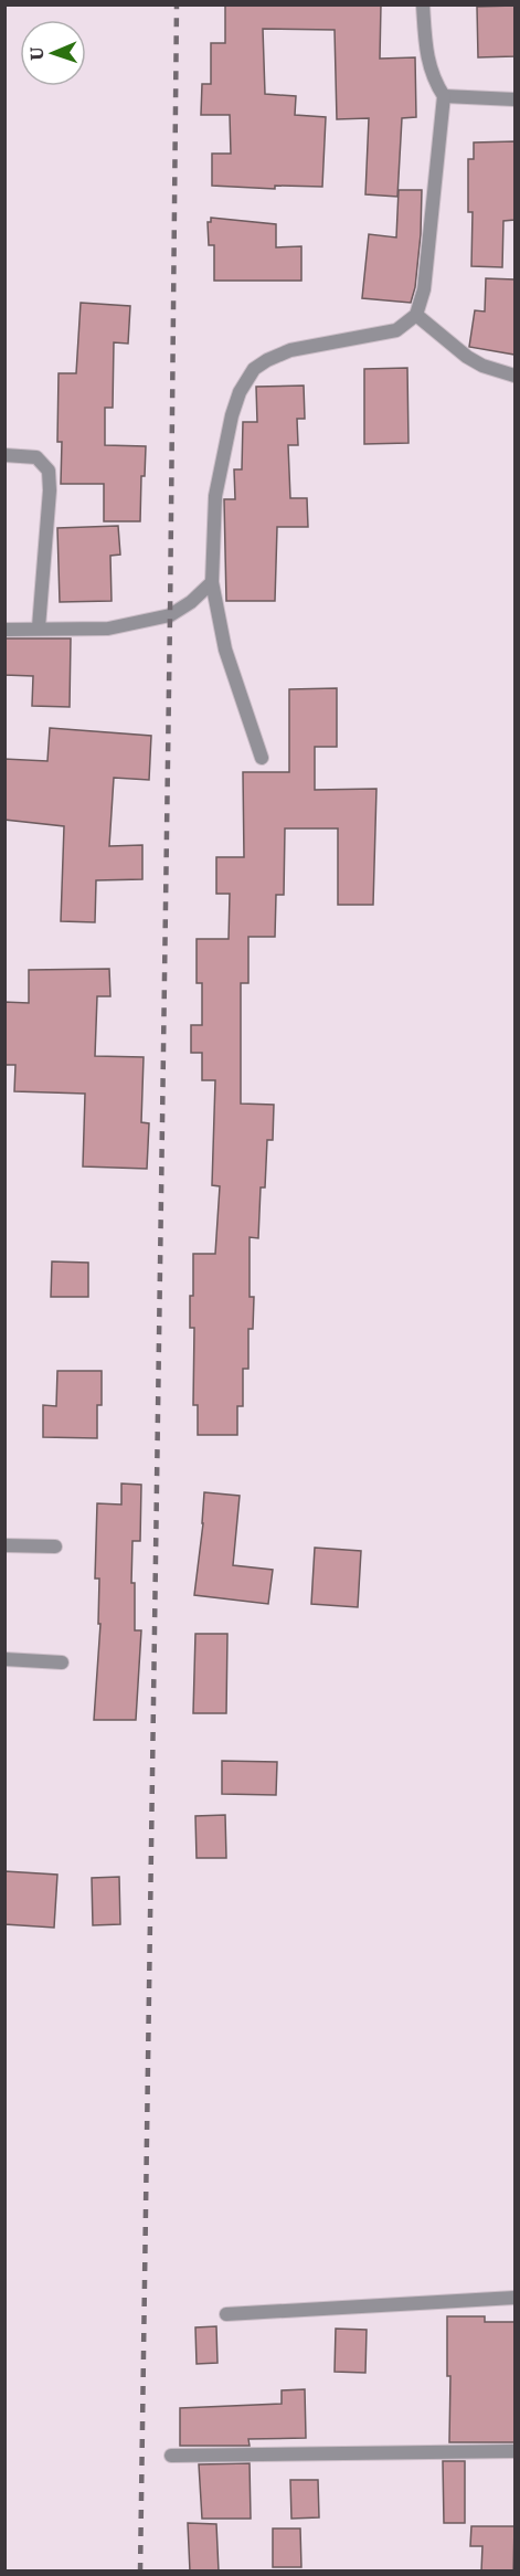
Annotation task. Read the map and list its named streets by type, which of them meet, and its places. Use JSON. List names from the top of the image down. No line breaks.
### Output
{"north":"left"}
